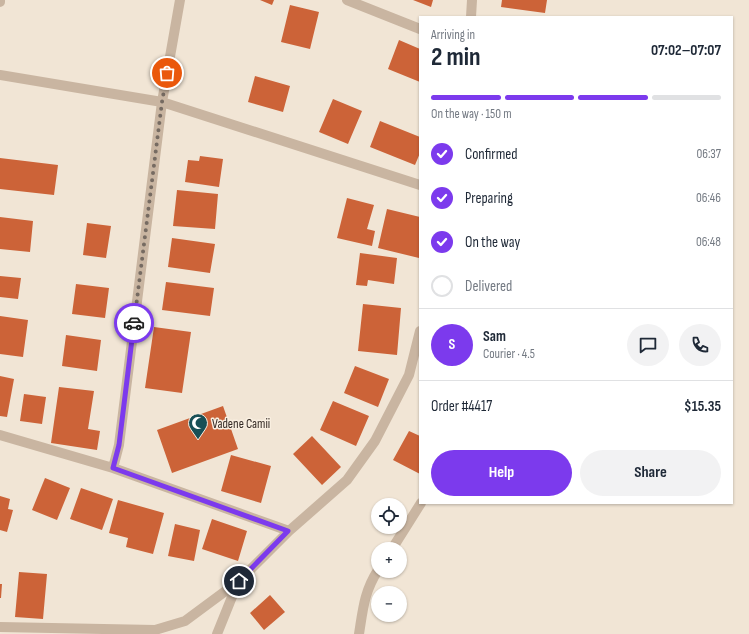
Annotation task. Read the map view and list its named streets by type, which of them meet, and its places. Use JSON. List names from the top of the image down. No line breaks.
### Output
{"places":{"mosque":["Vadene Camii"]},"page":{"heading":["2 min","Arriving in","07:02–07:07"],"panel":["Sam","Courier · 4.5","Order #4417","$15.35"],"bar":"On the way · 150 m","list":[["Confirmed","06:37"],["Preparing","06:46"],["On the way","06:48"],"Delivered"],"round":"S","buttons":["Help","Share"],"map_buttons":["+","−"]}}
